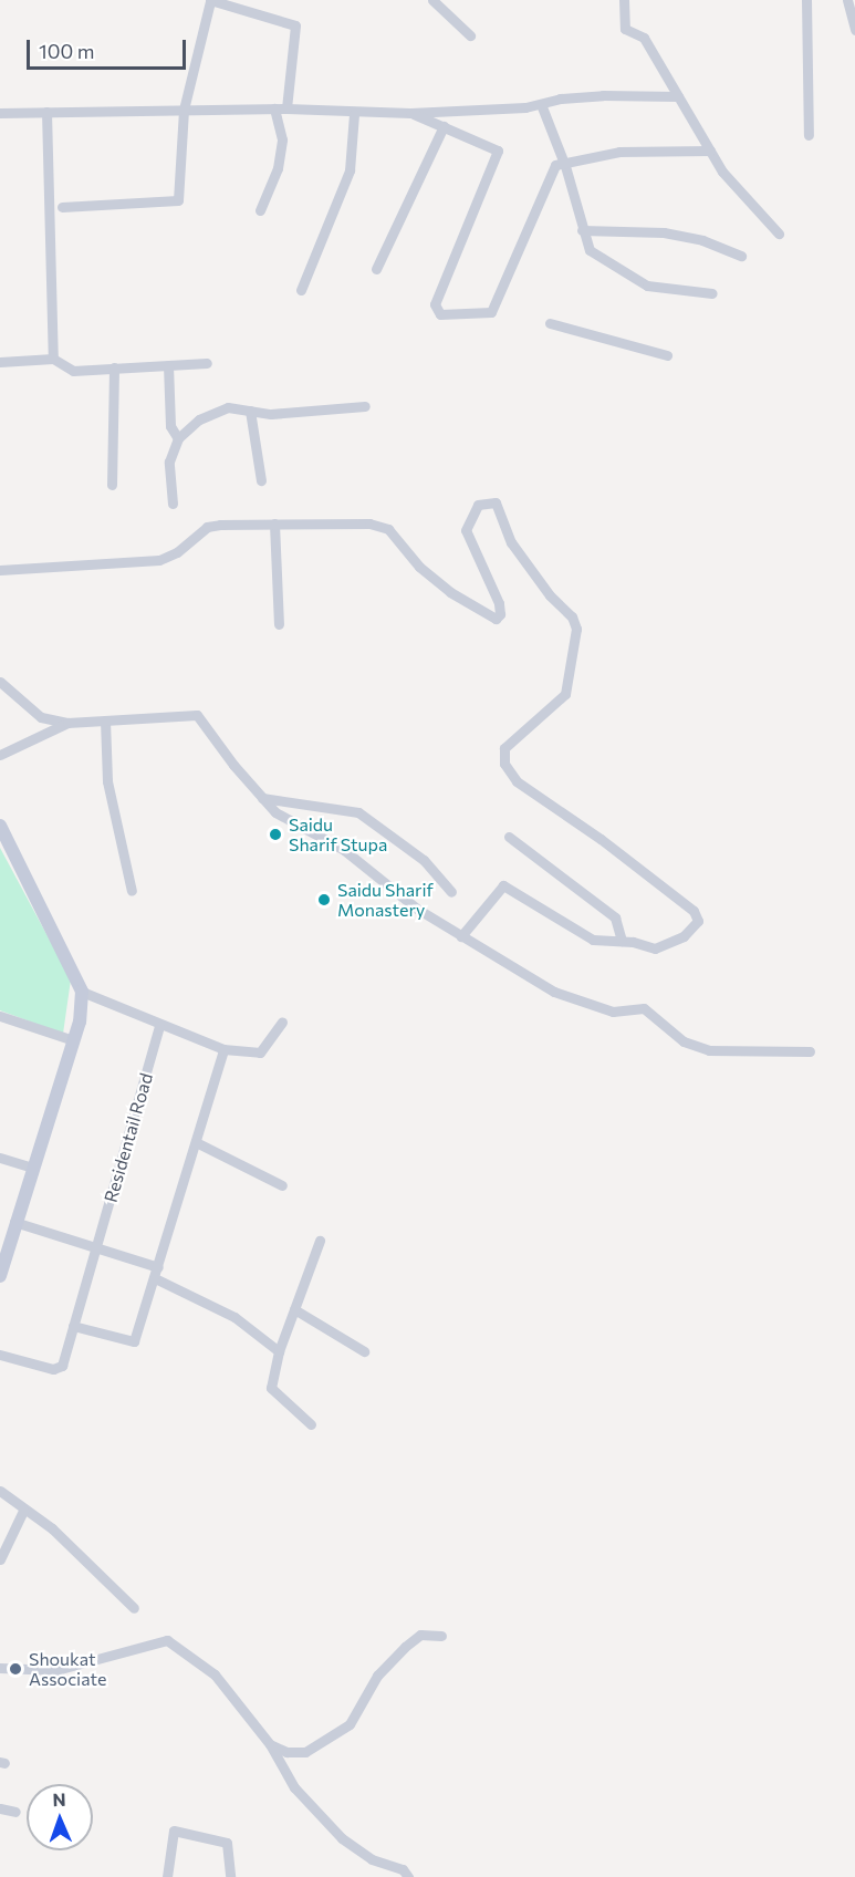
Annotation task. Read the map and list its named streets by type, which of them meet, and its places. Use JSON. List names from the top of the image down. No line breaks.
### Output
{"streets":{"street":["Residentail Road"]},"places":["Saidu Sharif Stupa","Saidu Sharif Monastery","Shoukat Associate"],"scale_bar":"100 m","north":"top"}
